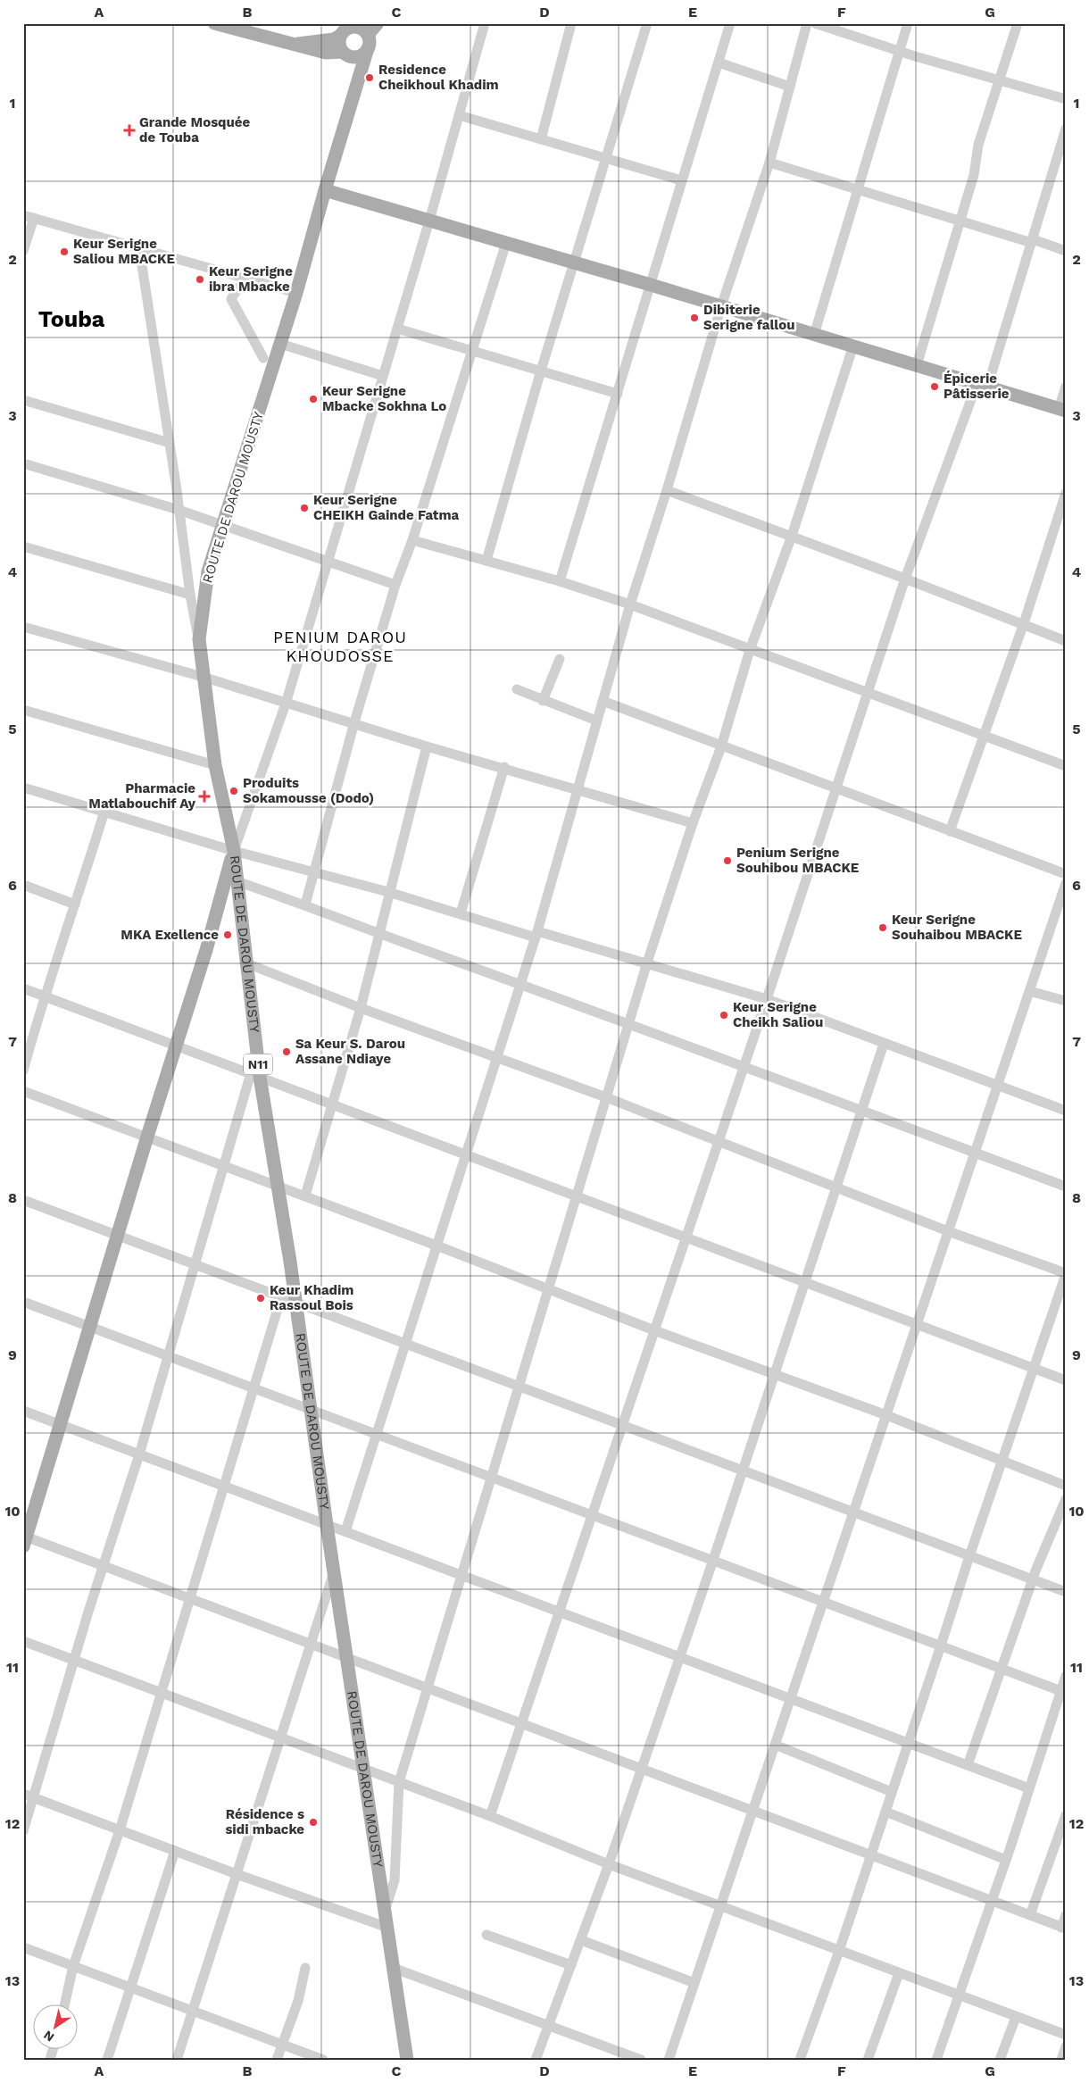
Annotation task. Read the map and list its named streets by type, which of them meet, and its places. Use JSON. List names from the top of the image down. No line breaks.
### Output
{"streets":{"main road":["ROUTE DE DAROU MOUSTY","N11"]},"districts":["Touba","PENIUM DAROU KHOUDOSSE"],"places":{"other":["Residence Cheikhoul Khadim","Keur Serigne Saliou MBACKE","Keur Serigne ibra Mbacke","Dibiterie Serigne fallou","Épicerie Pâtisserie","Keur Serigne Mbacke Sokhna Lo","Keur Serigne CHEIKH Gainde Fatma","Produits Sokamousse (Dodo)","Penium Serigne Souhibou MBACKE","Keur Serigne Souhaibou MBACKE","MKA Exellence","Keur Serigne Cheikh Saliou","Sa Keur S. Darou Assane Ndiaye","Keur Khadim Rassoul Bois","Résidence s sidi mbacke"],"health":["Grande Mosquée de Touba","Pharmacie Matlabouchif Ay"]},"north":"bottom left","grid":{"columns":["A","B","C","D","E","F","G"],"rows":["1","2","3","4","5","6","7","8","9","10","11","12","13"]}}
